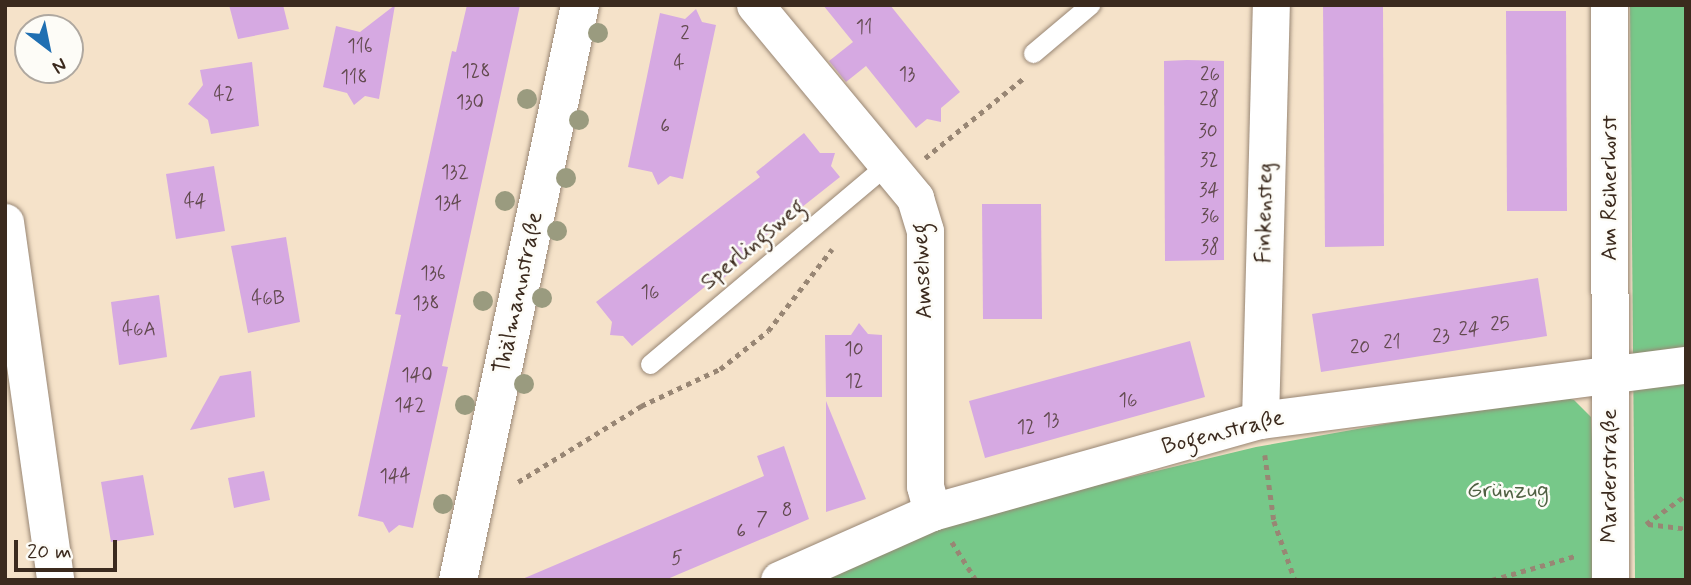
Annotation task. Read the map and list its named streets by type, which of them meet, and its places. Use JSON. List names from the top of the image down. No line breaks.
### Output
{"streets":{"street":["Am Reiherhorst","Finkensteg","Amselweg","Thälmannstraße","Bogenstraße","Marderstraße"],"lane":["Sperlingsweg"]},"crossings":[["Am Reiherhorst","Bogenstraße"],["Am Reiherhorst","Marderstraße"],["Finkensteg","Bogenstraße"],["Sperlingsweg","Amselweg"],["Amselweg","Bogenstraße"],["Bogenstraße","Marderstraße"]],"parks":["Grünzug"],"house_numbers":["11","2","116","4","128","13","26","118","42","28","130","6","30","32","132","34","44","134","36","38","136","16","46B","138","25","46A","24","23","21","20","10","140","12","16","142","13","12","144","8","7","6","5"],"scale_bar":"20 m","north":"bottom right"}
